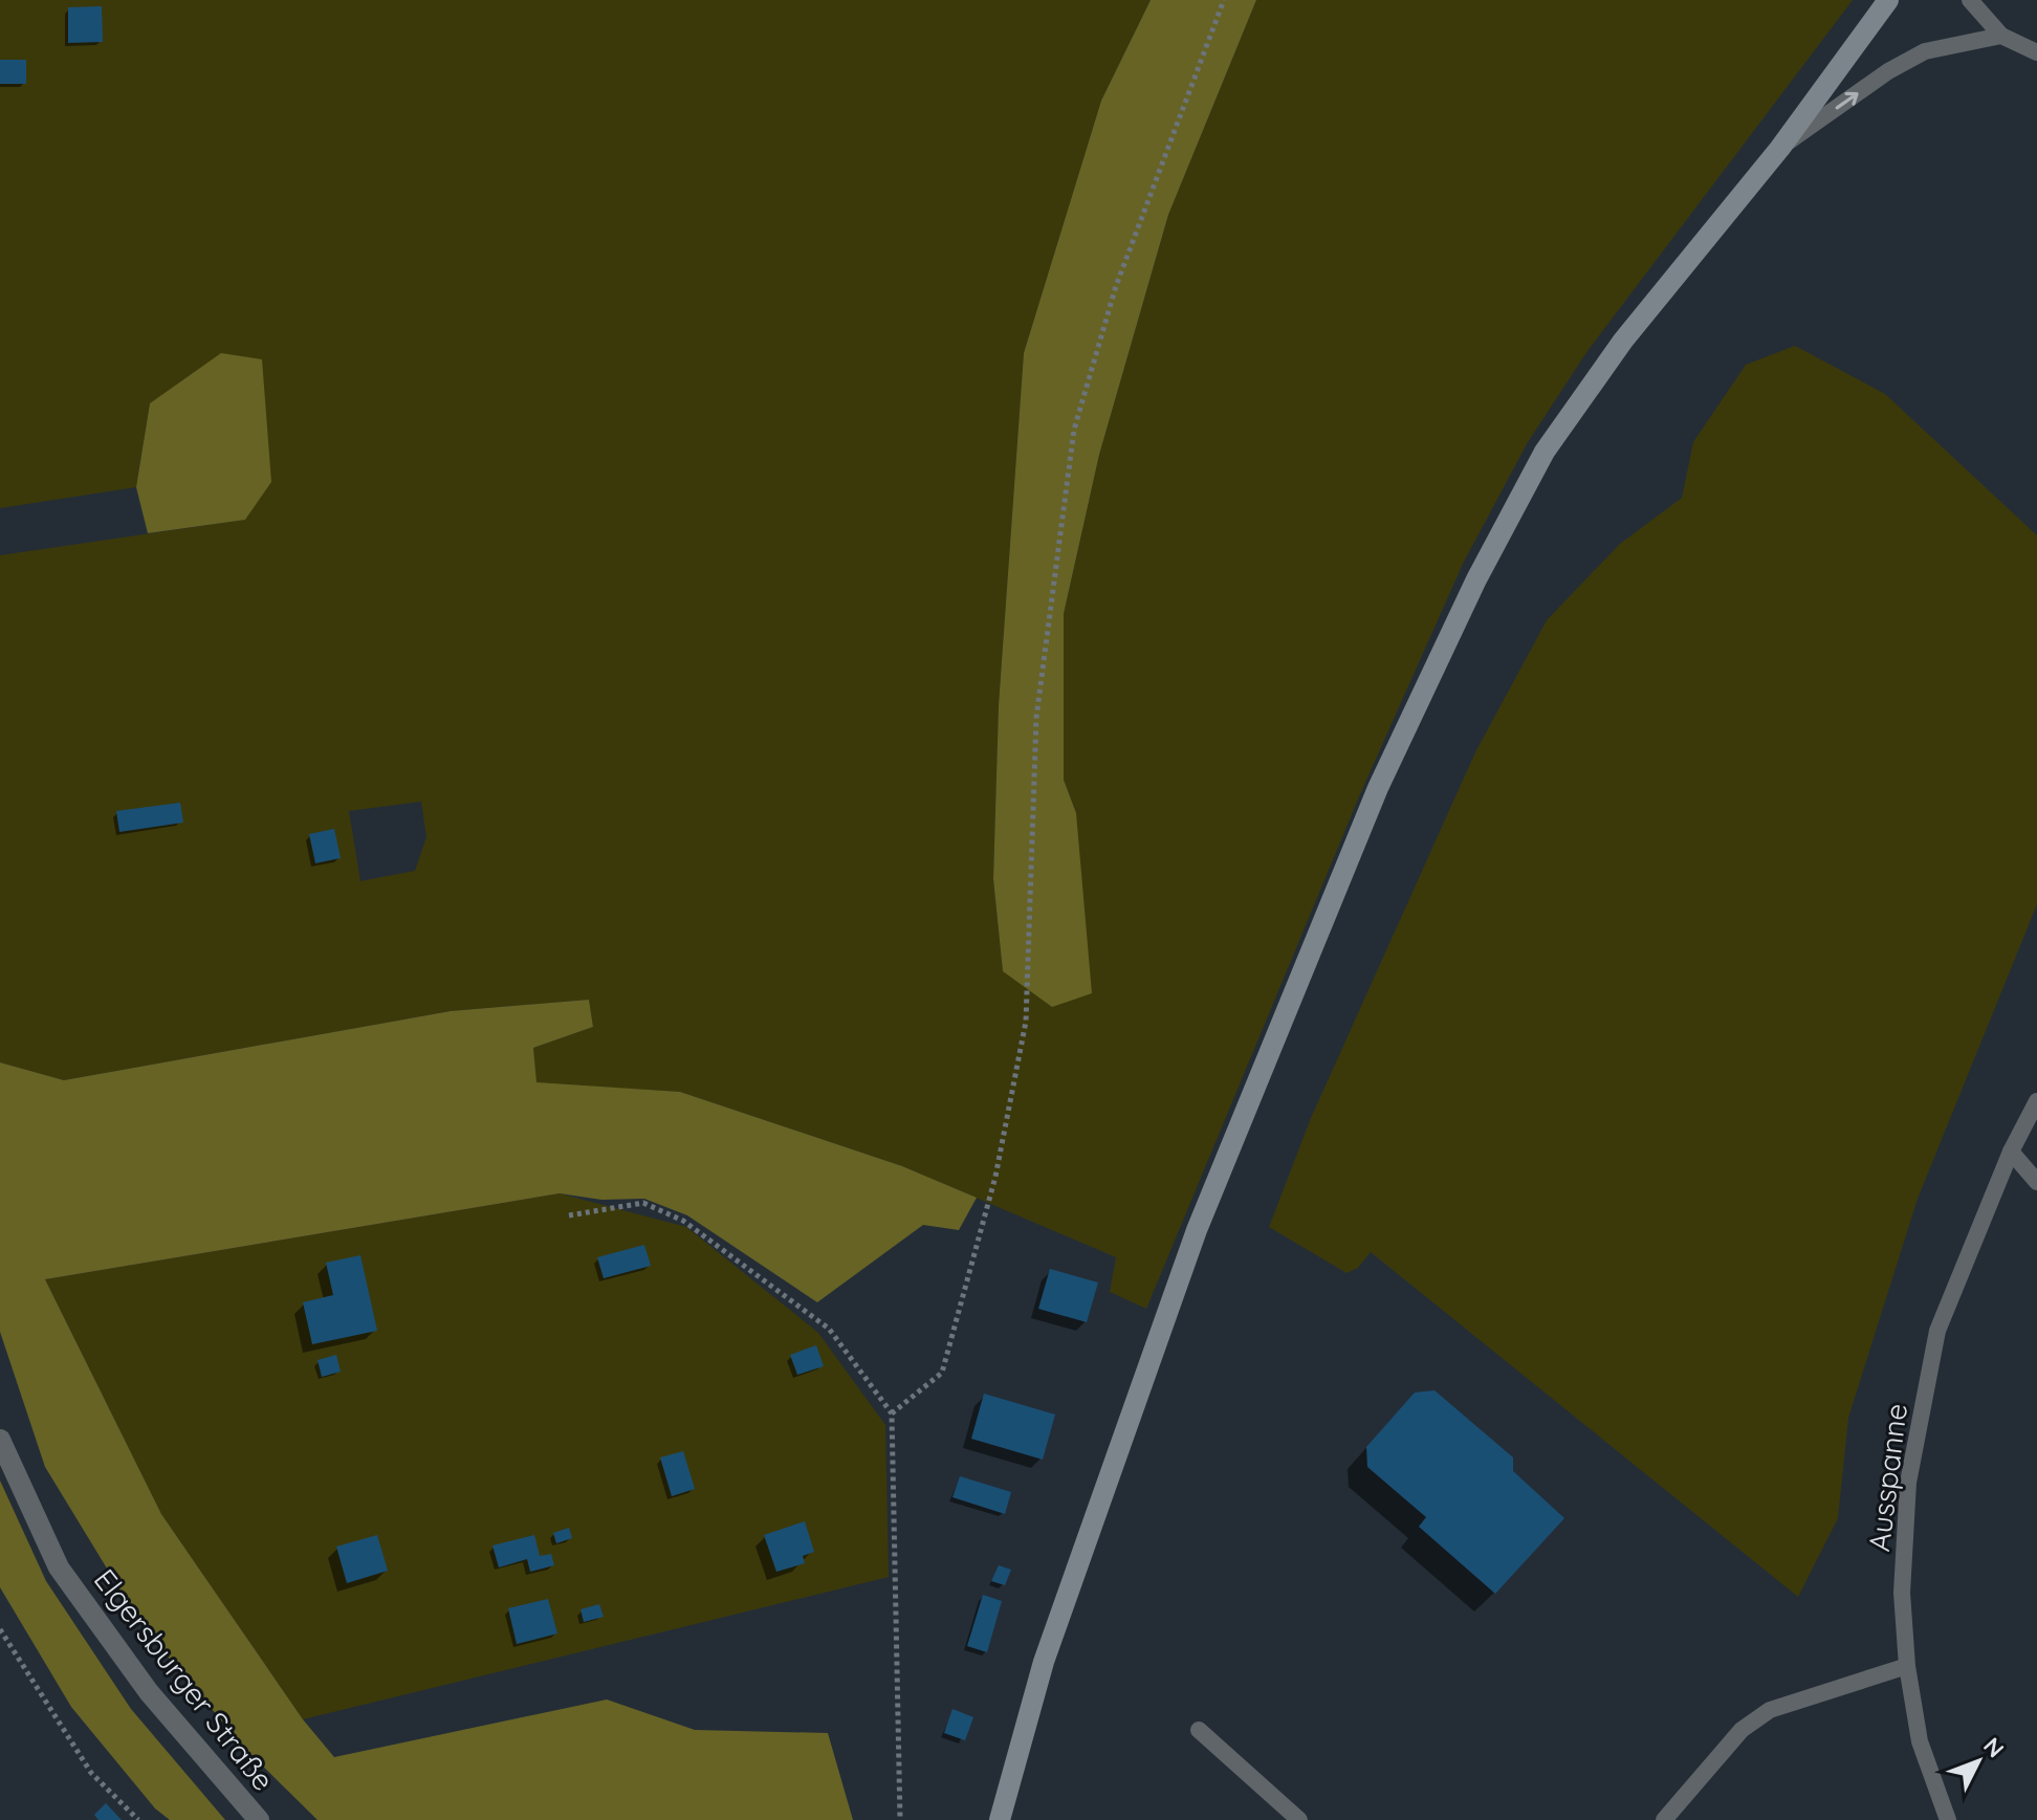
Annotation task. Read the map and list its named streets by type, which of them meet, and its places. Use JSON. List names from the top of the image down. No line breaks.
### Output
{"streets":{"street":["Elgersburger Straße"],"lane":["Ausspanne"]},"north":"top right"}
